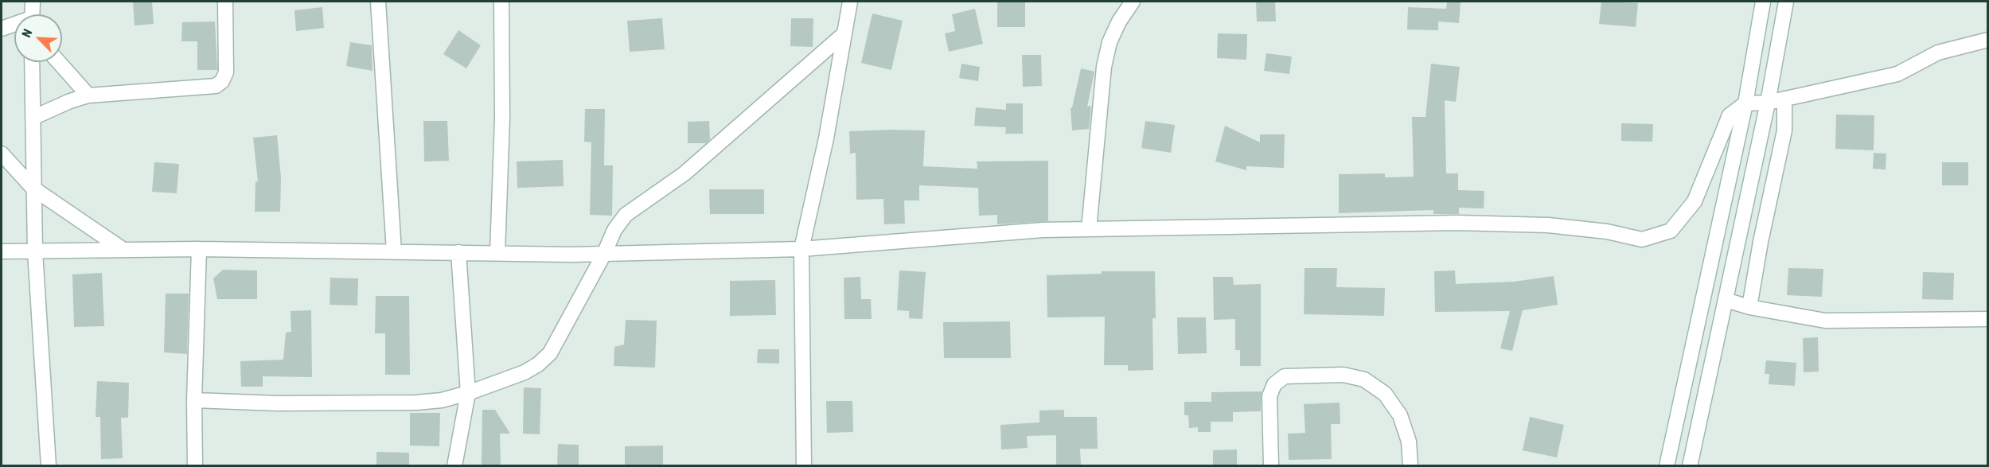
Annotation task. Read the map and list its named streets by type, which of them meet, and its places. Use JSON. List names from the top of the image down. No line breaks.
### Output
{"north":"top left"}
